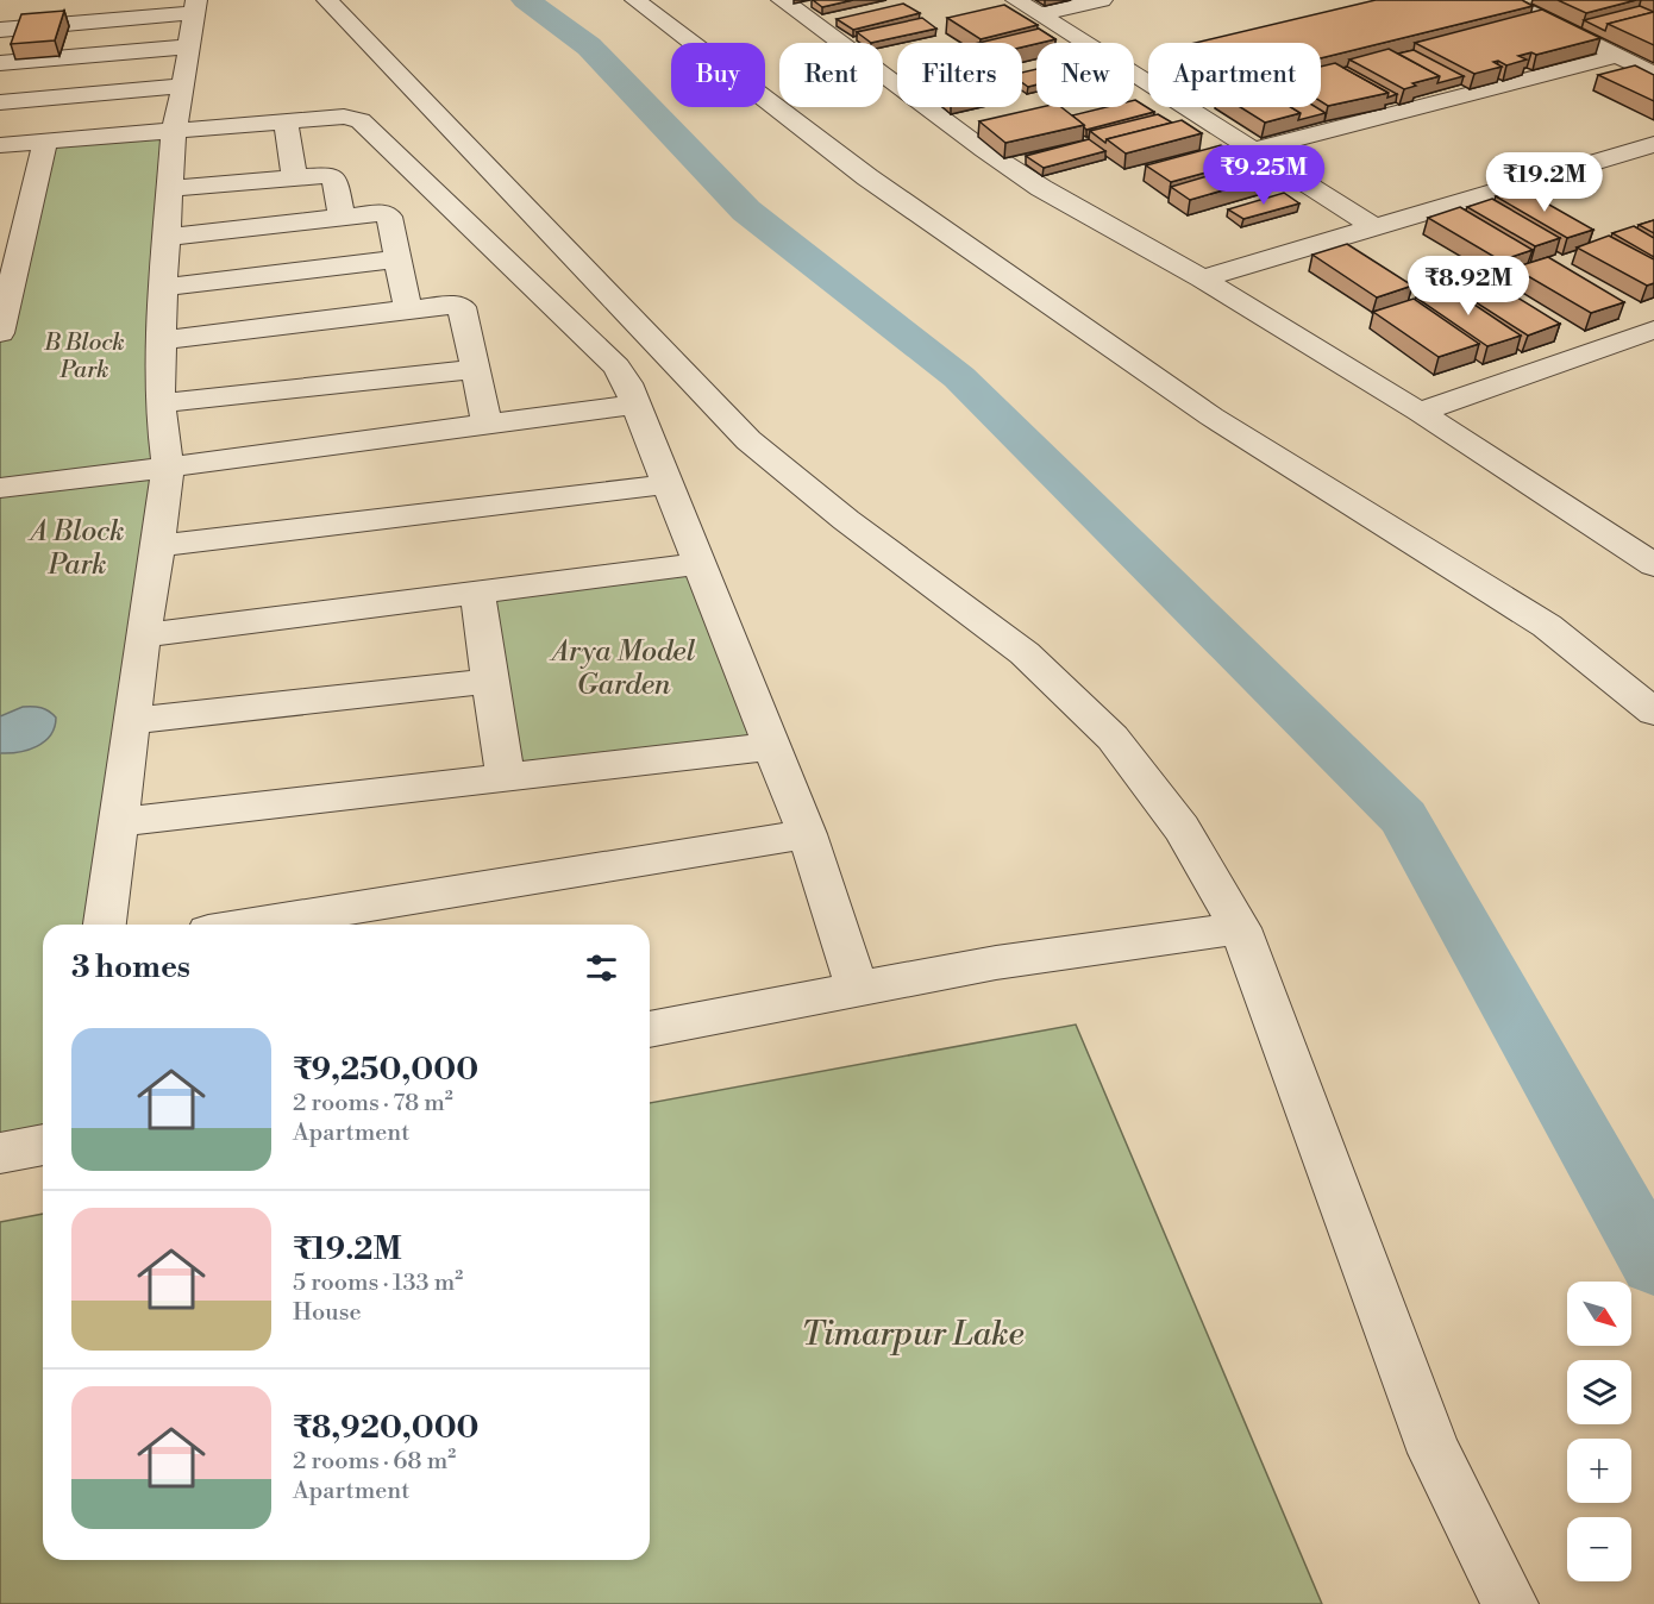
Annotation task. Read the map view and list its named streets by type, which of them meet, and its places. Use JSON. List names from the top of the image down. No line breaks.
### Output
{"parks":["B Block Park","A Block Park","Arya Model Garden","Timarpur Lake"],"north":"bottom right","page":{"chip":["Buy","Rent","Filters","New","Apartment"],"price":["₹9.25M","₹19.2M","₹8.92M"],"heading":"3 homes","list":[{"name":"₹9,250,000","note":"2 rooms · 78 m² · Apartment"},{"name":"₹19.2M","note":"5 rooms · 133 m² · House"},{"name":"₹8,920,000","note":"2 rooms · 68 m² · Apartment"}],"map_buttons":["+","−"]}}
